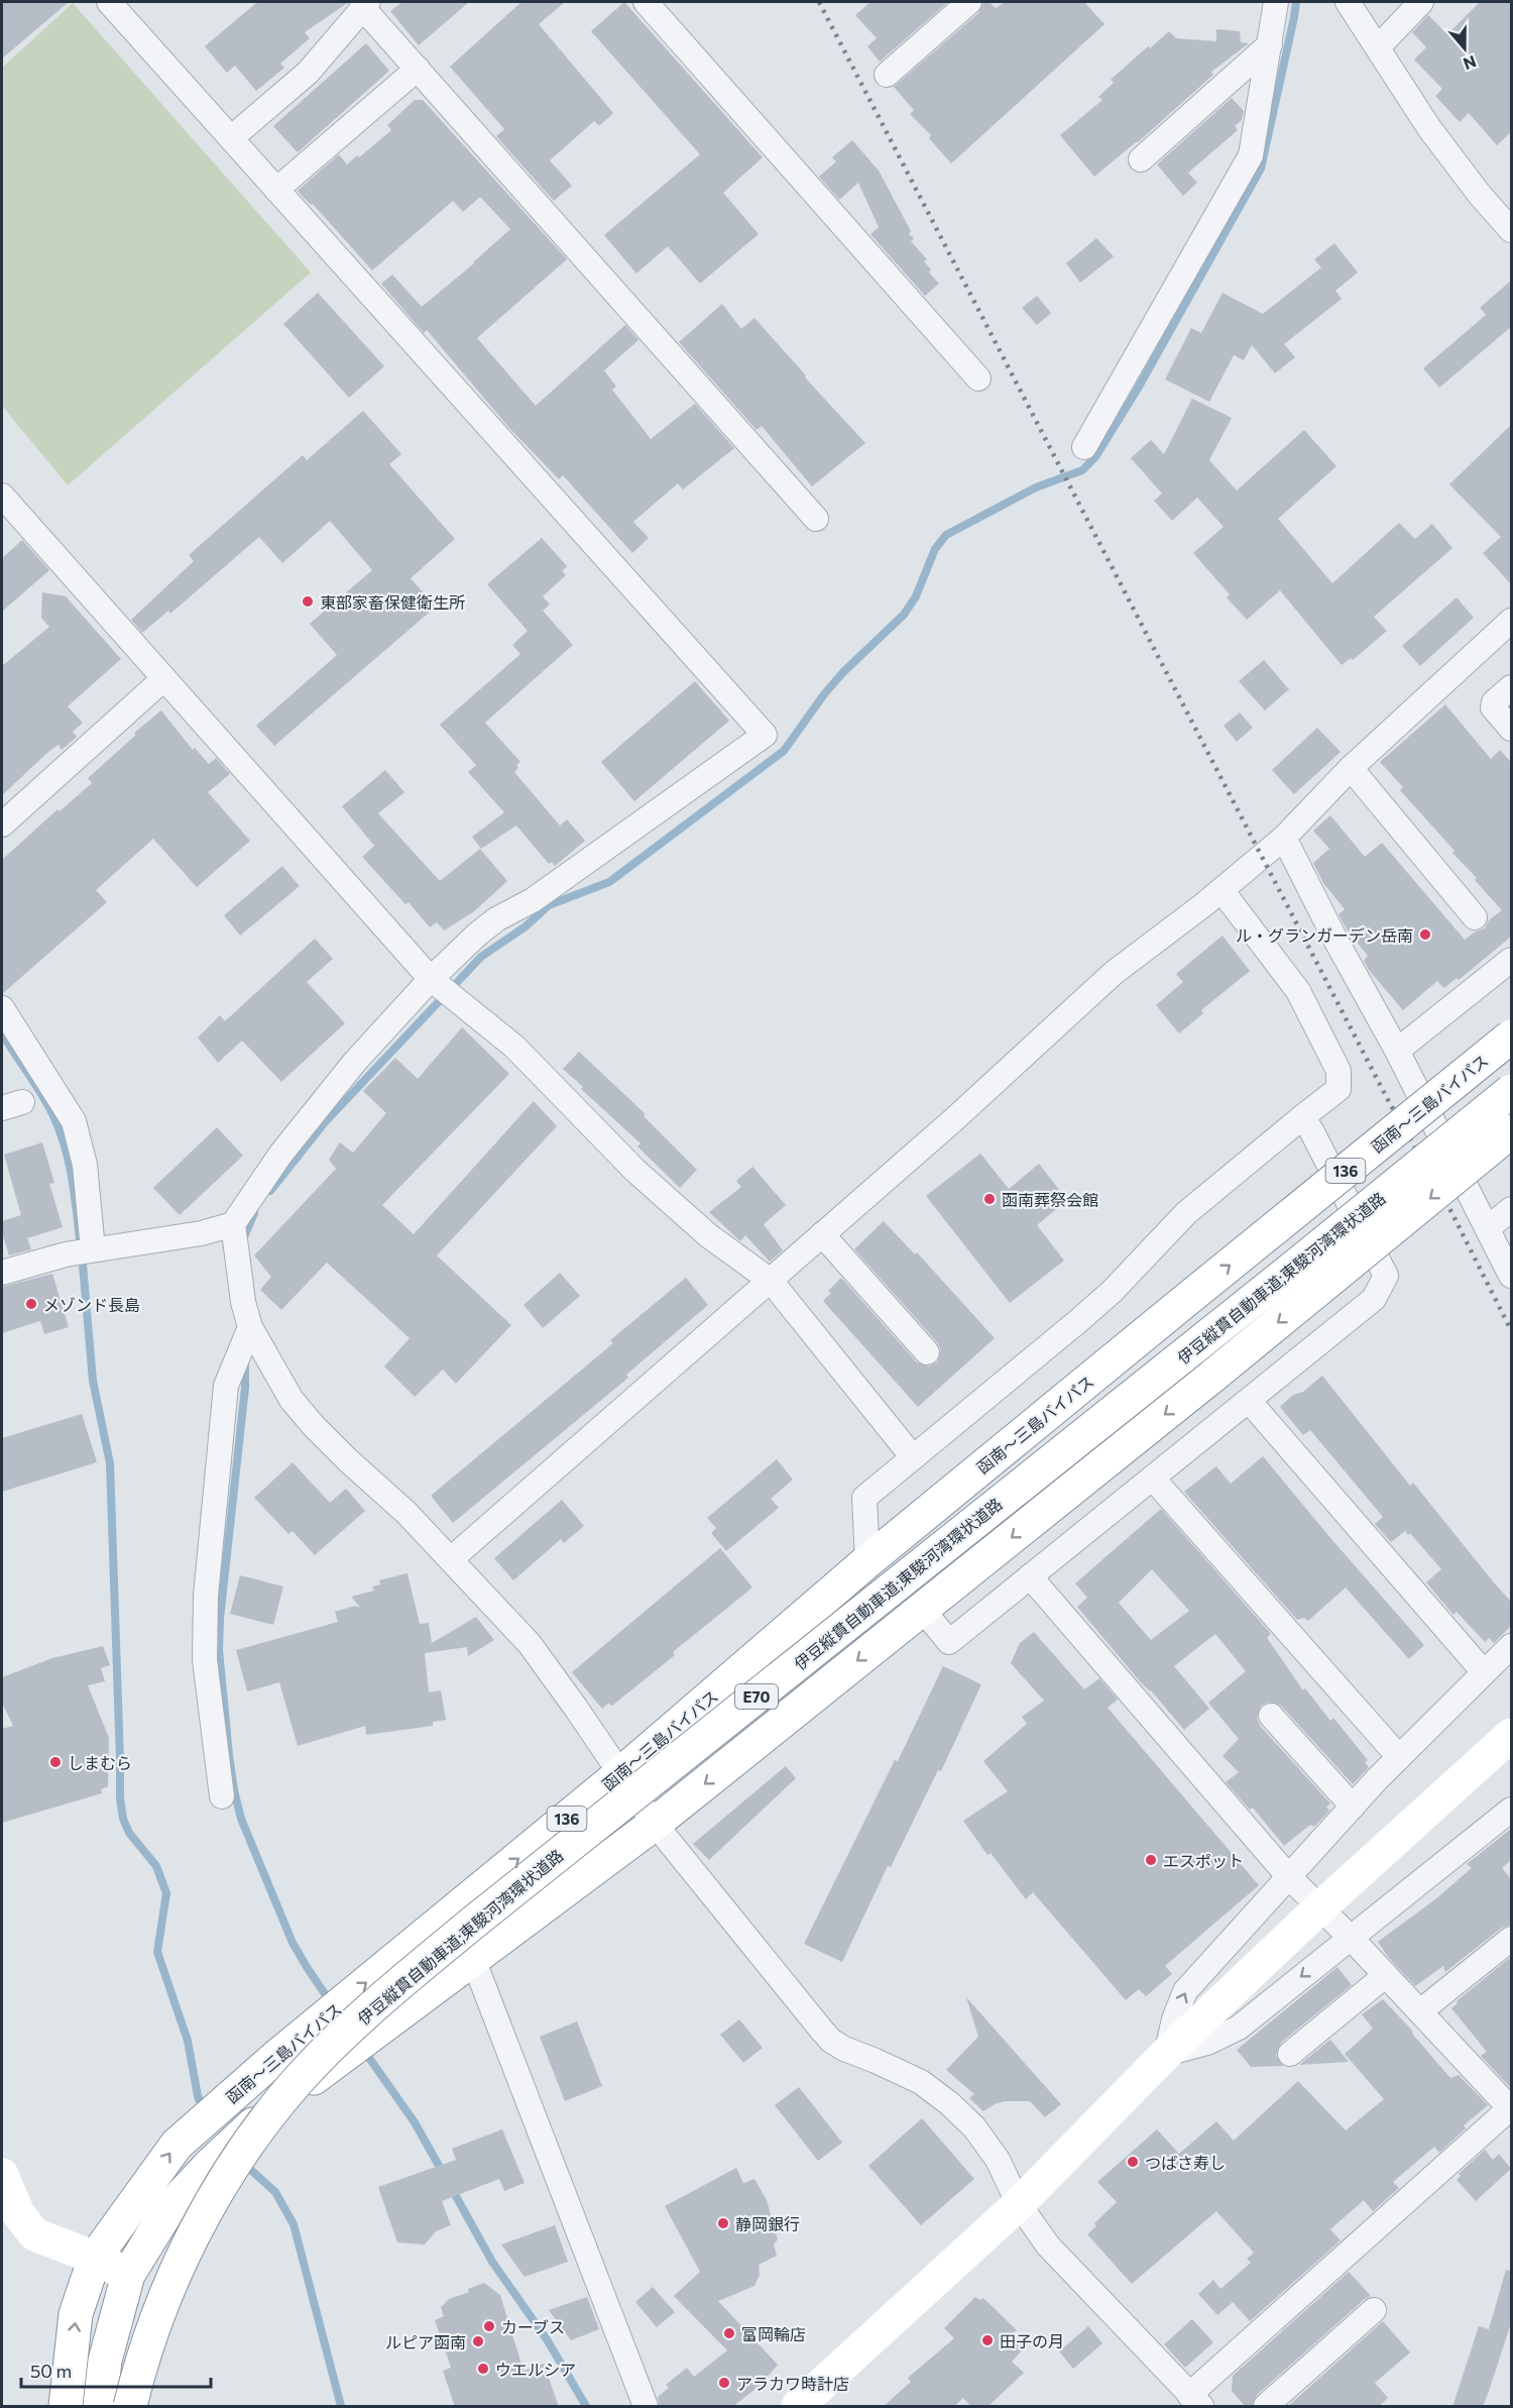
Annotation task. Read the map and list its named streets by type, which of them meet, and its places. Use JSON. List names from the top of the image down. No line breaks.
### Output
{"streets":{"main road":["函南～三島バイパス","136","伊豆縦貫自動車道;東駿河湾環状道路","E70"]},"places":["東部家畜保健衛生所","ル・グランガーデン岳南","函南葬祭会館","メゾンド長島","しまむら","エスポット","つばさ寿し","静岡銀行","カーブス","富岡輪店","田子の月","ルピア函南","ウエルシア","アラカワ時計店"],"scale_bar":"50 m","north":"bottom"}
